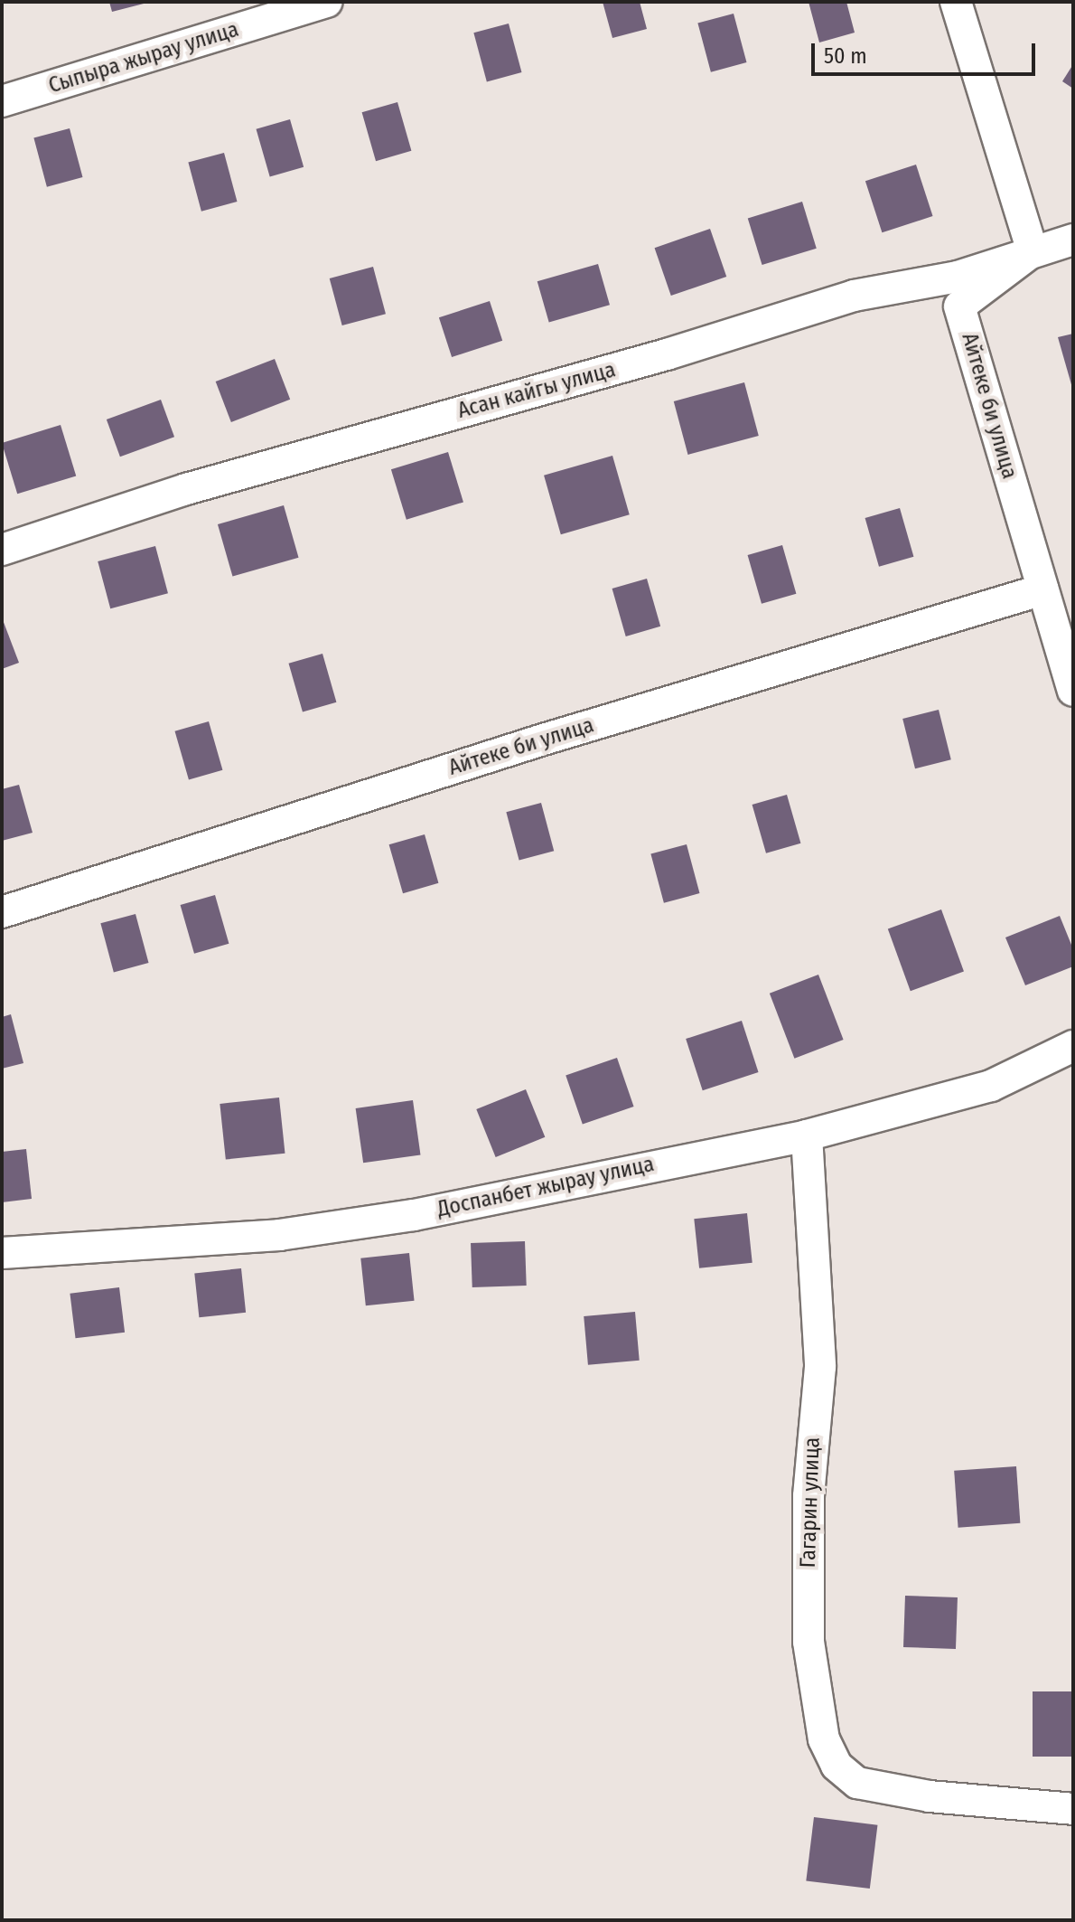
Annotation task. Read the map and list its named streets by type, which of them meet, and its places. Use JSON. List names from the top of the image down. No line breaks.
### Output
{"streets":{"street":["Сыпыра жырау улица","Асан кайгы улица","Айтеке би улица","Доспанбет жырау улица","Гагарин улица"]},"crossings":[["Асан кайгы улица","Айтеке би улица"],["Доспанбет жырау улица","Гагарин улица"]],"scale_bar":"50 m"}
